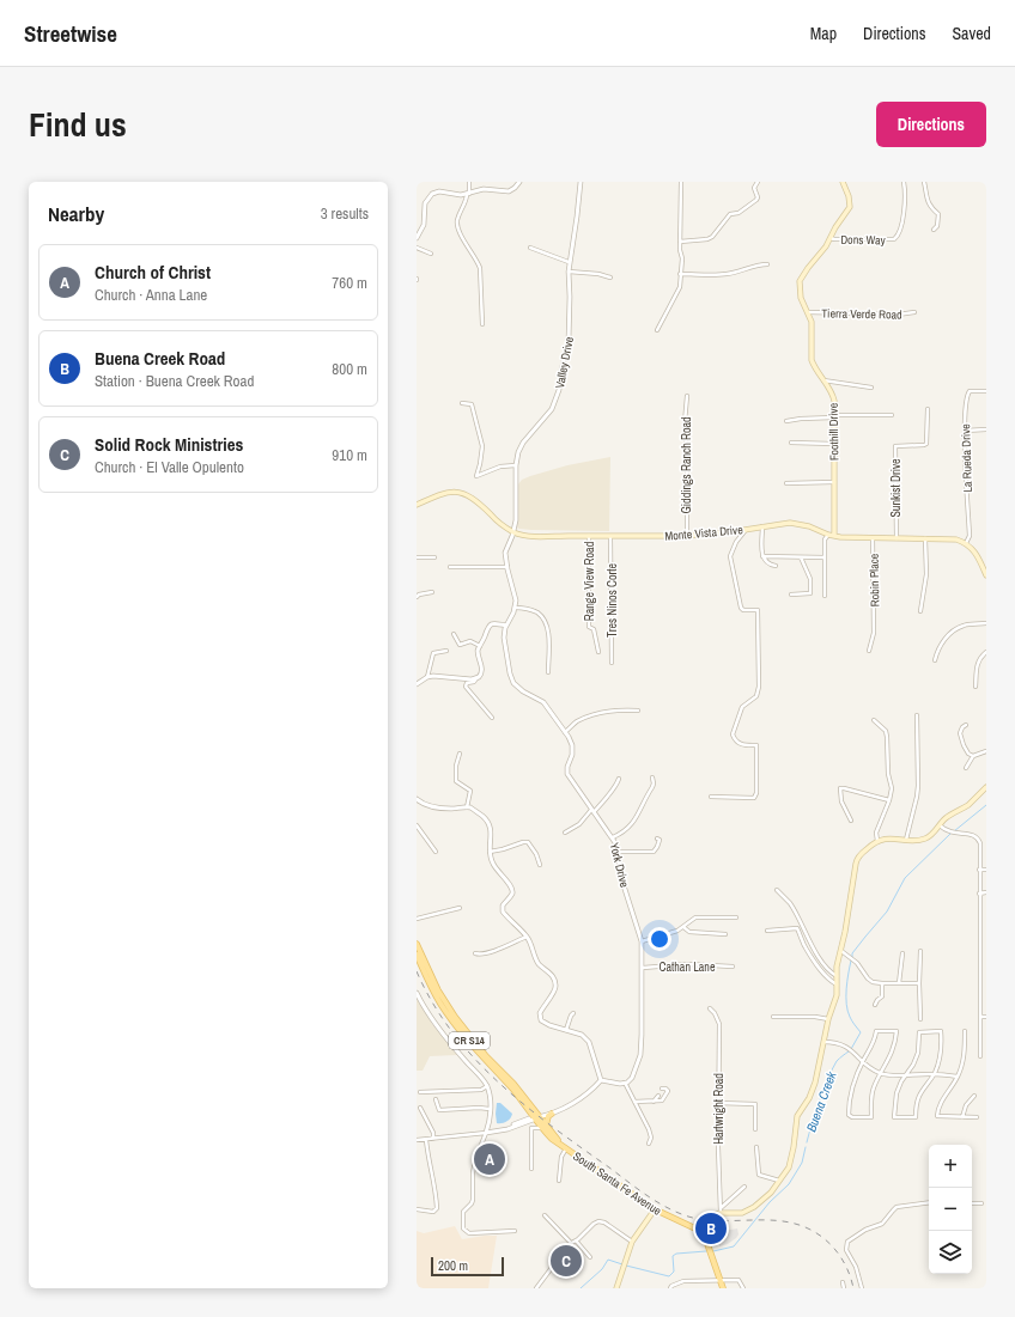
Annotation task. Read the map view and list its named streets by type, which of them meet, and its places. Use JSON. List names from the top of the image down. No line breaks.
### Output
{"streets":{"main road":["Foothill Drive","Monte Vista Drive","CR S14","South Santa Fe Avenue"],"street":["Dons Way","Tierra Verde Road","Valley Drive","La Rueda Drive","Giddings Ranch Road","Sunkist Drive","Robin Place","Range View Road","Tres Ninos Corte","York Drive","Cathan Lane","Hartwright Road"]},"crossings":[["Dons Way","Foothill Drive"],["Tierra Verde Road","Foothill Drive"],["Valley Drive","Monte Vista Drive"],["Valley Drive","York Drive"],["Foothill Drive","Monte Vista Drive"],["La Rueda Drive","Monte Vista Drive"],["Giddings Ranch Road","Monte Vista Drive"],["Sunkist Drive","Monte Vista Drive"],["Monte Vista Drive","Robin Place"],["Monte Vista Drive","Range View Road"],["Monte Vista Drive","Tres Ninos Corte"],["Monte Vista Drive","York Drive"],["York Drive","Cathan Lane"],["CR S14","South Santa Fe Avenue"]],"water":["Buena Creek"],"scale_bar":"200 m","page":{"header":"Streetwise","nav":["Map","Directions","Saved"],"title":"Find us","buttons":"Directions","heading":["Nearby","3 results"],"list":[{"mark":"A","name":"Church of Christ","note":"Church · Anna Lane","value":"760 m"},{"mark":"B","name":"Buena Creek Road","note":"Station · Buena Creek Road","value":"800 m"},{"mark":"C","name":"Solid Rock Ministries","note":"Church · El Valle Opulento","value":"910 m"}],"pins":["A","B","C"],"map_buttons":["+","−"],"scale":"200 m"}}
